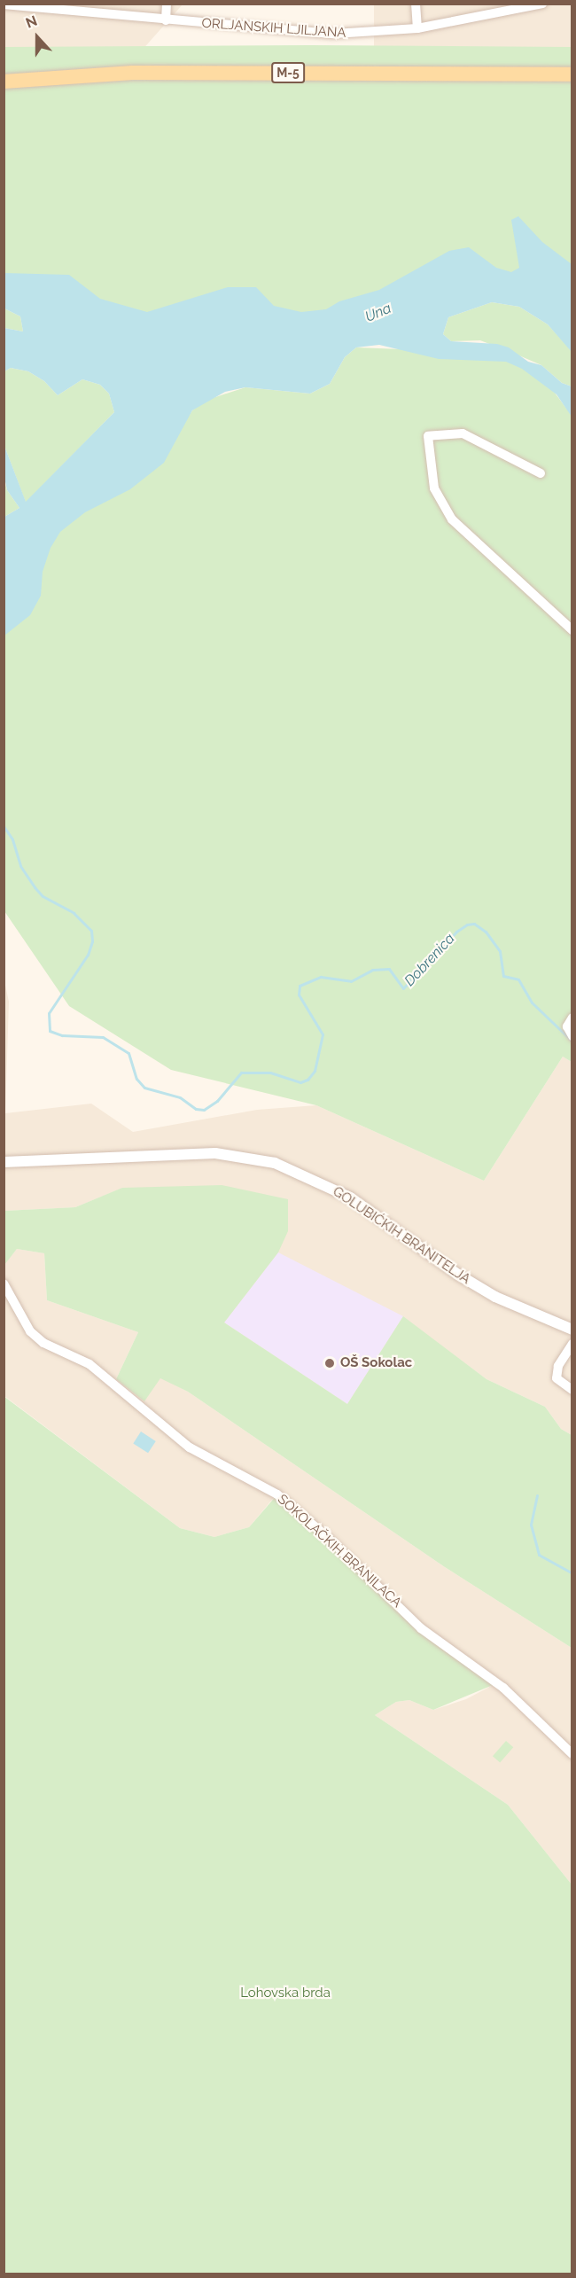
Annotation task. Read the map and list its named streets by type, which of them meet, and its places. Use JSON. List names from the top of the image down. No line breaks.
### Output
{"streets":{"main road":["M-5"],"street":["ORLJANSKIH LJILJANA","GOLUBIĆKIH BRANITELJA","SOKOLAČKIH BRANILACA"]},"water":["Una","Dobrenica"],"parks":["Lohovska brda"],"places":["OŠ Sokolac"],"north":"top"}
